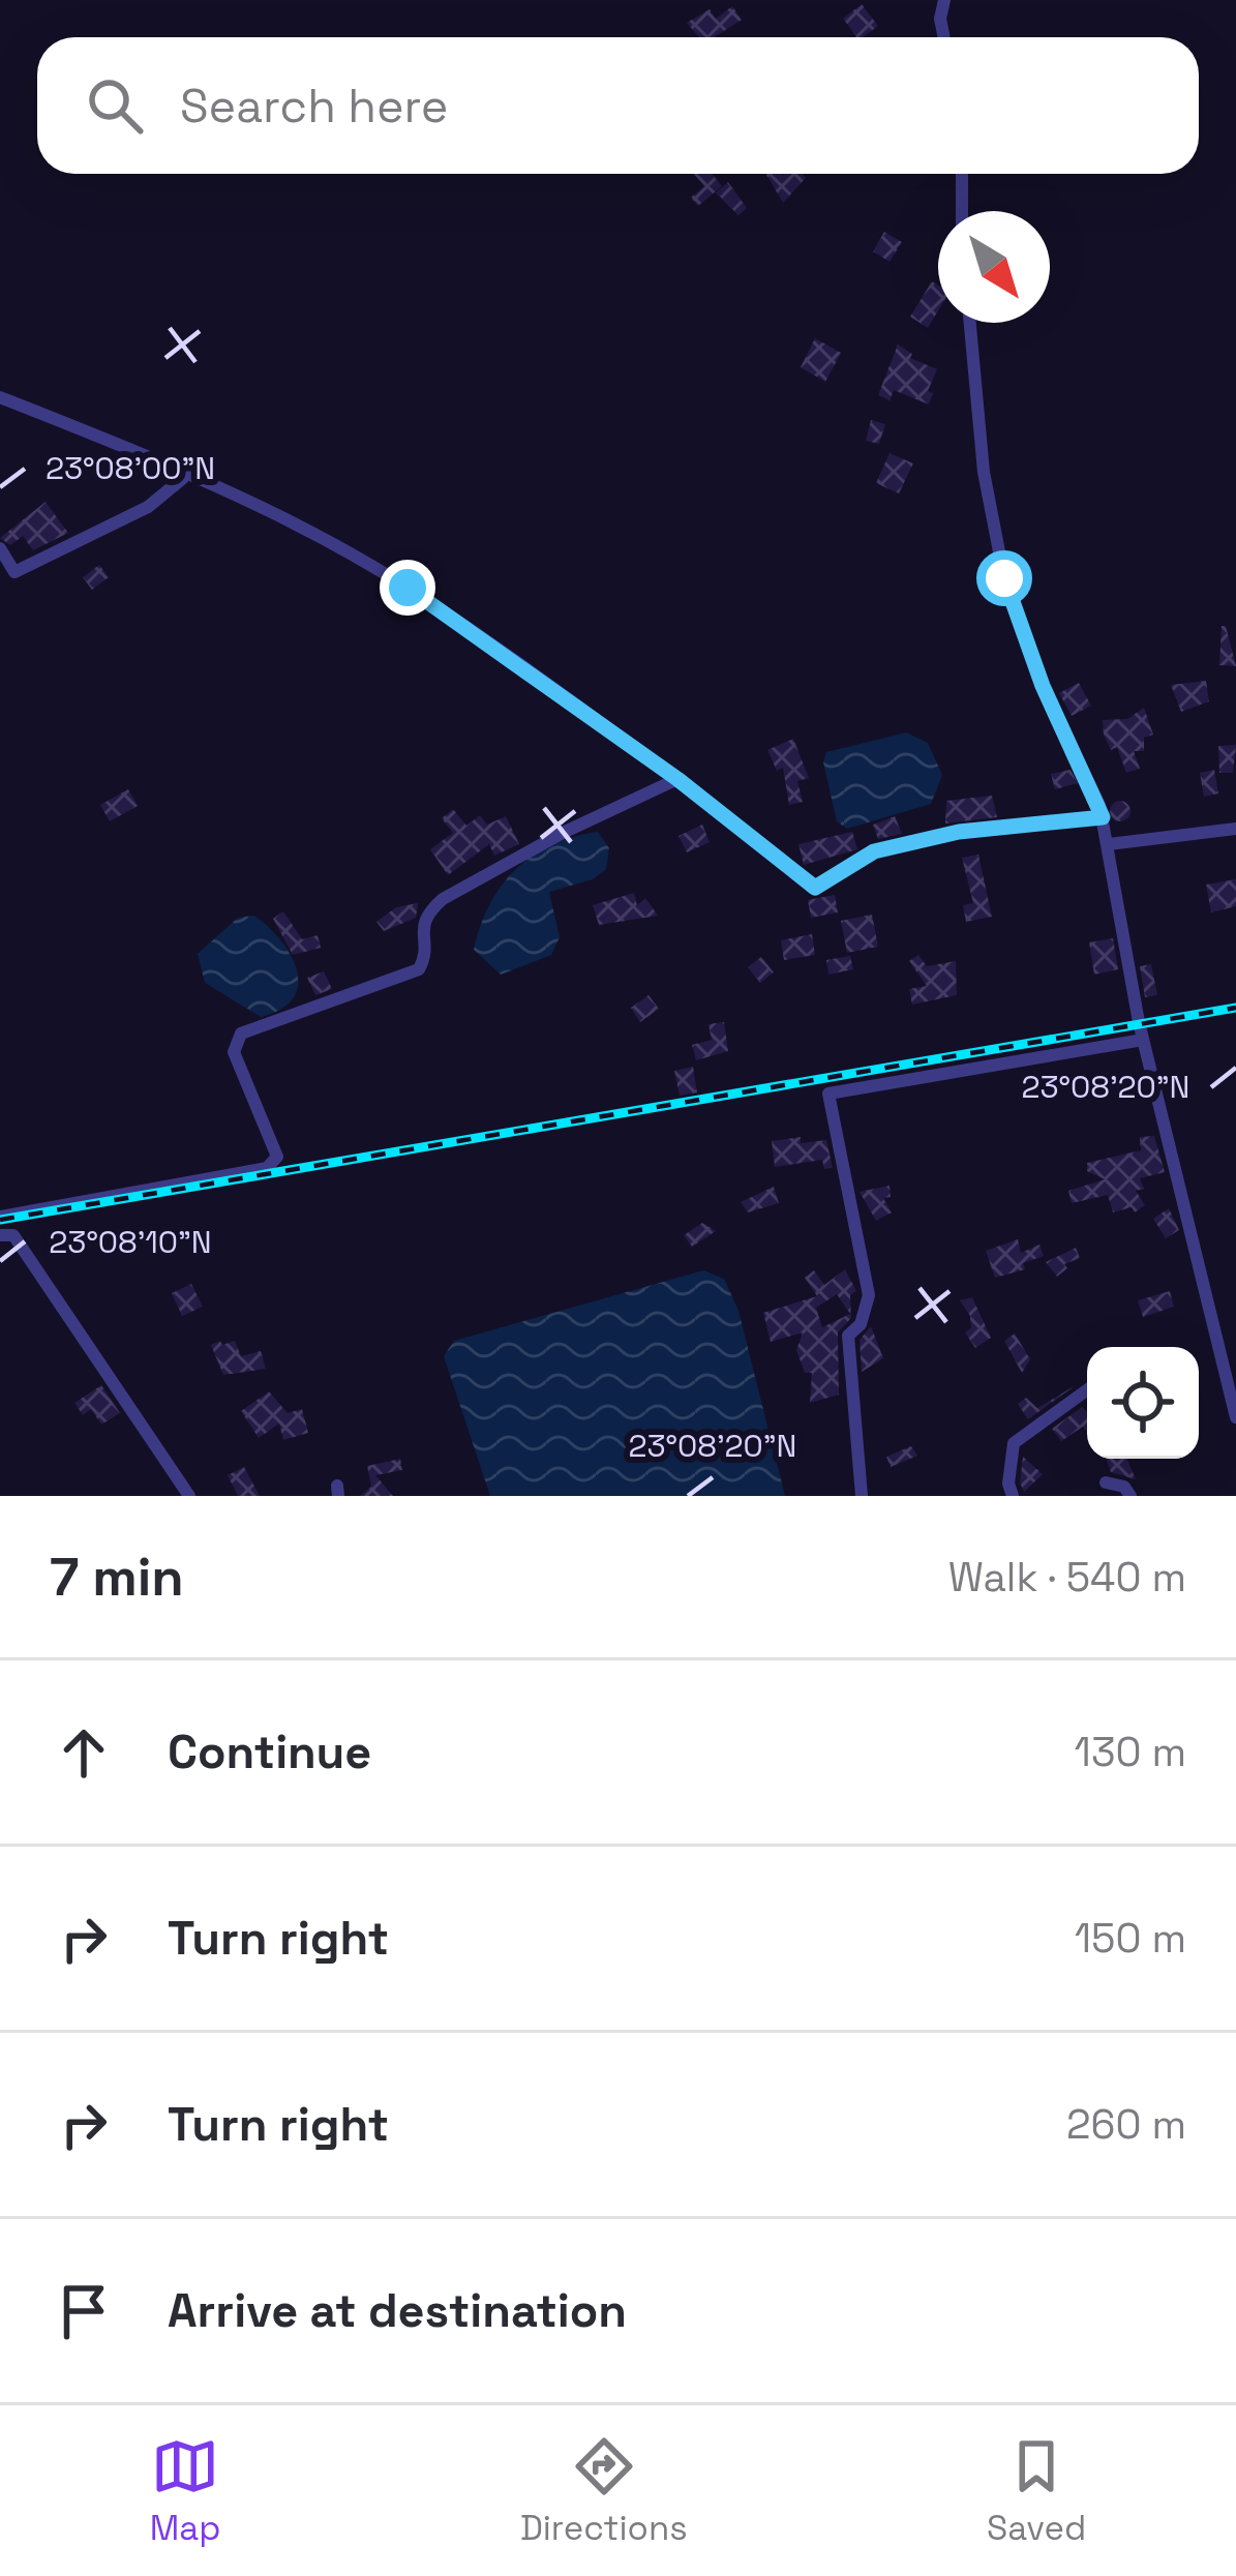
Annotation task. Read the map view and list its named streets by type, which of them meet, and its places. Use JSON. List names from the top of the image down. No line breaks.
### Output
{"north":"bottom right","page":{"search":"Search here","heading":["7 min","Walk · 540 m"],"list":[["Continue","130 m"],["Turn right","150 m"],["Turn right","260 m"],"Arrive at destination"],"nav":["Map","Directions","Saved"]},"coordinates":["23°08'00\"N","23°08'20\"N","23°08'10\"N"]}
